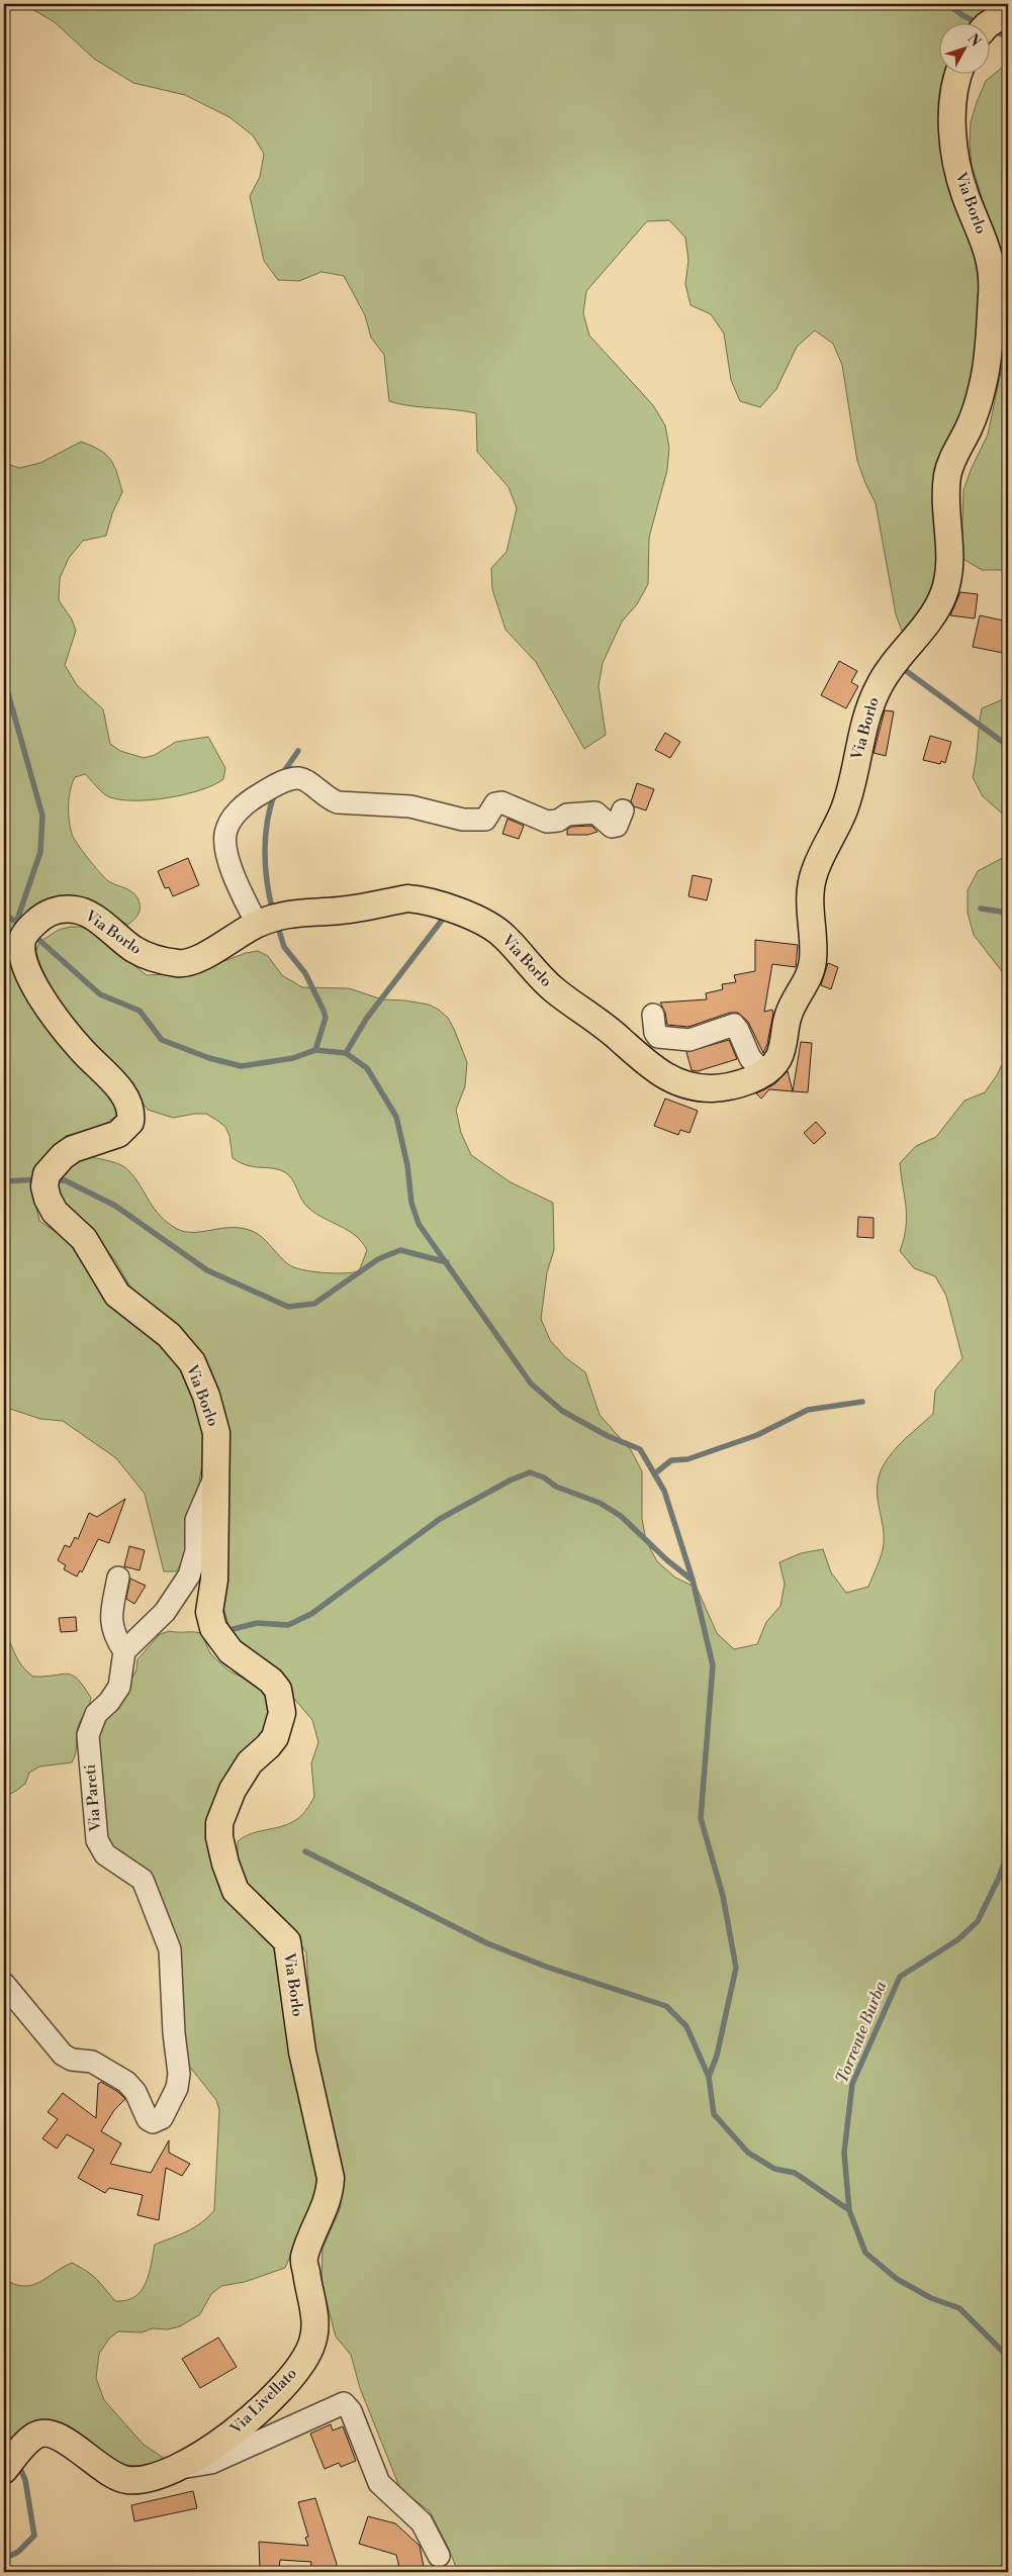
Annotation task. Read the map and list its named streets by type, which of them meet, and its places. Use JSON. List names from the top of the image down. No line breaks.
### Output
{"streets":{"main road":["Via Borlo","Via Livellato"],"street":["Via Pareti"]},"crossings":[["Via Borlo","Via Livellato"]],"water":["Torrente Burba"],"north":"top right"}
